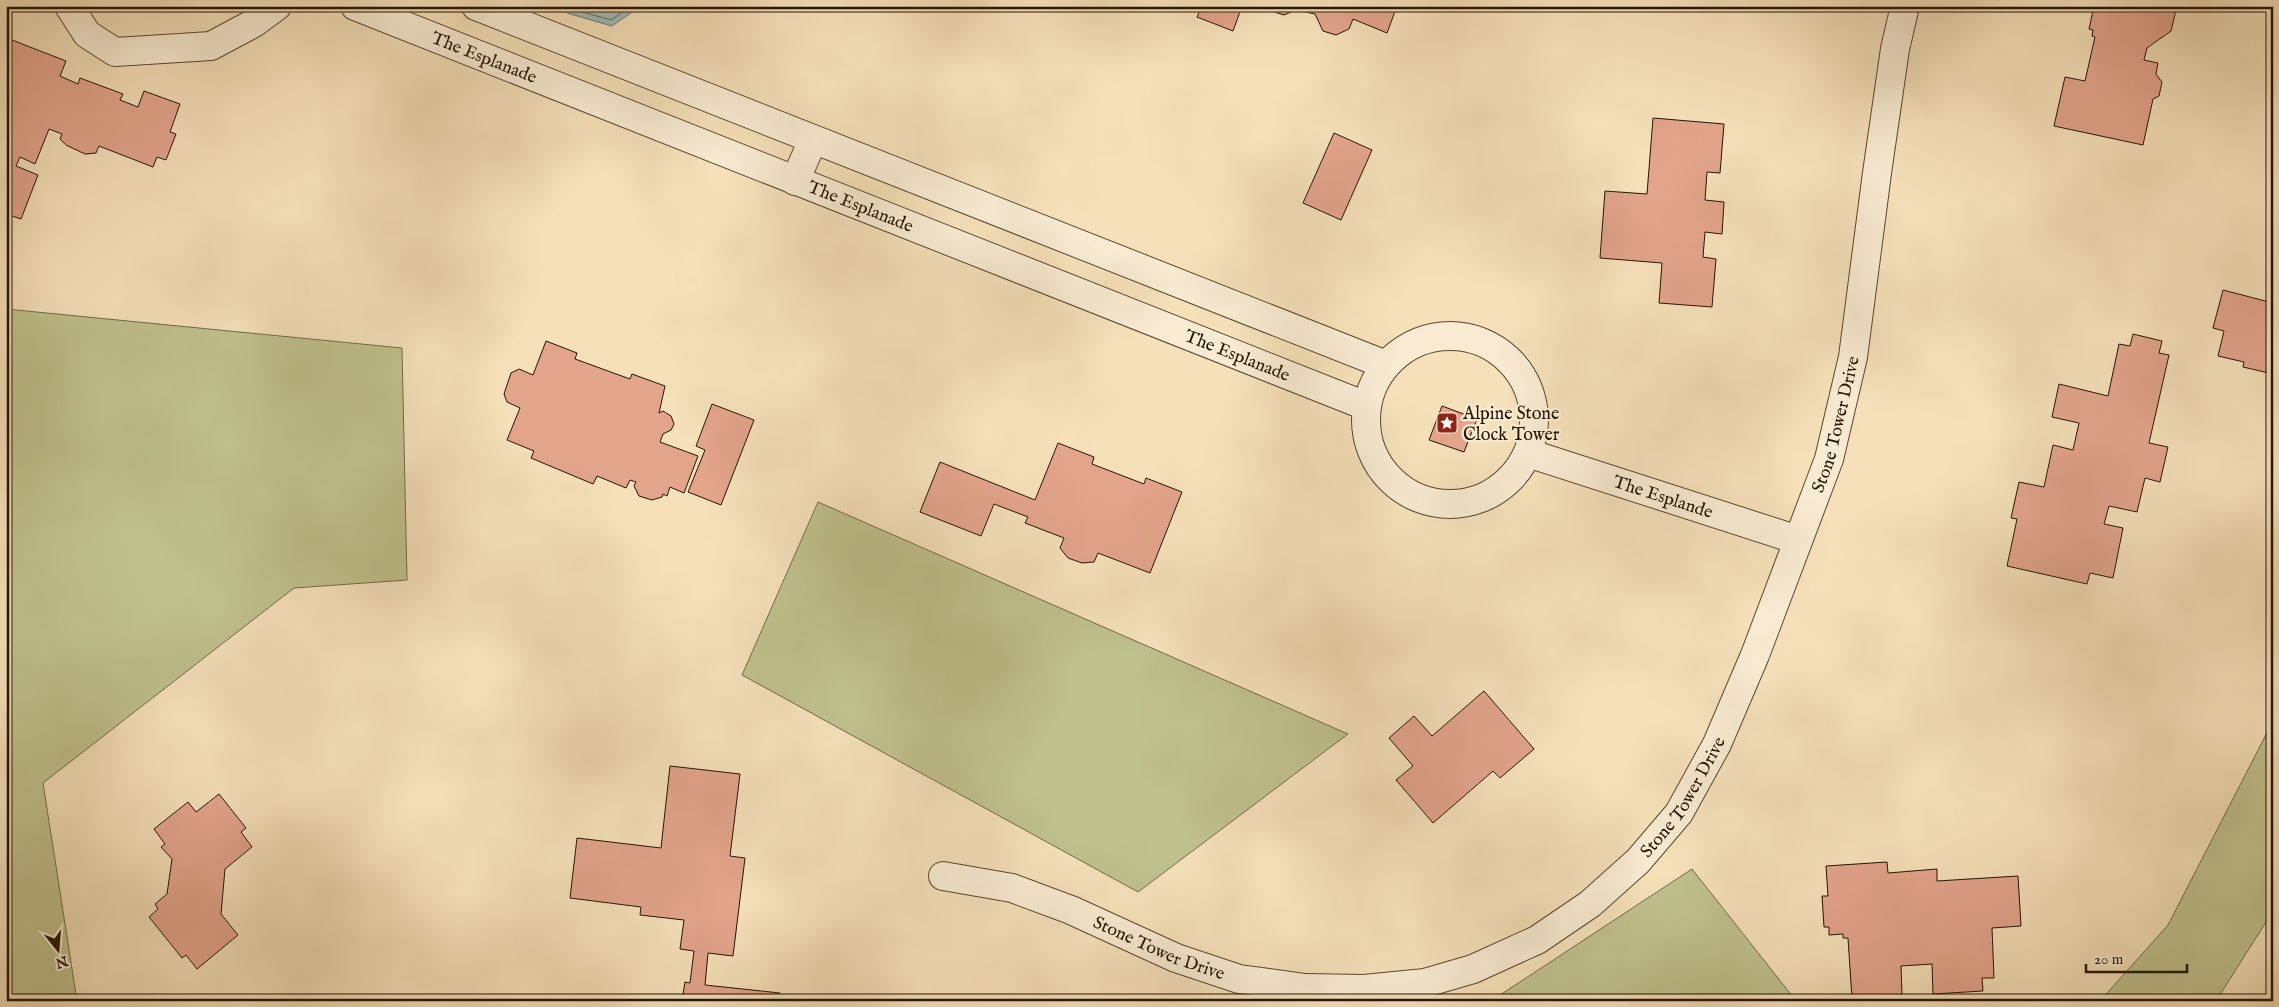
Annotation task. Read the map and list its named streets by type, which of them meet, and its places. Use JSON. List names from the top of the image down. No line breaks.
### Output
{"streets":{"street":["The Esplanade","Stone Tower Drive","The Esplande"]},"crossings":[["The Esplanade","The Esplande"],["Stone Tower Drive","The Esplande"]],"places":{"place":["Alpine Stone Clock Tower"]},"scale_bar":"20 m","north":"bottom"}
